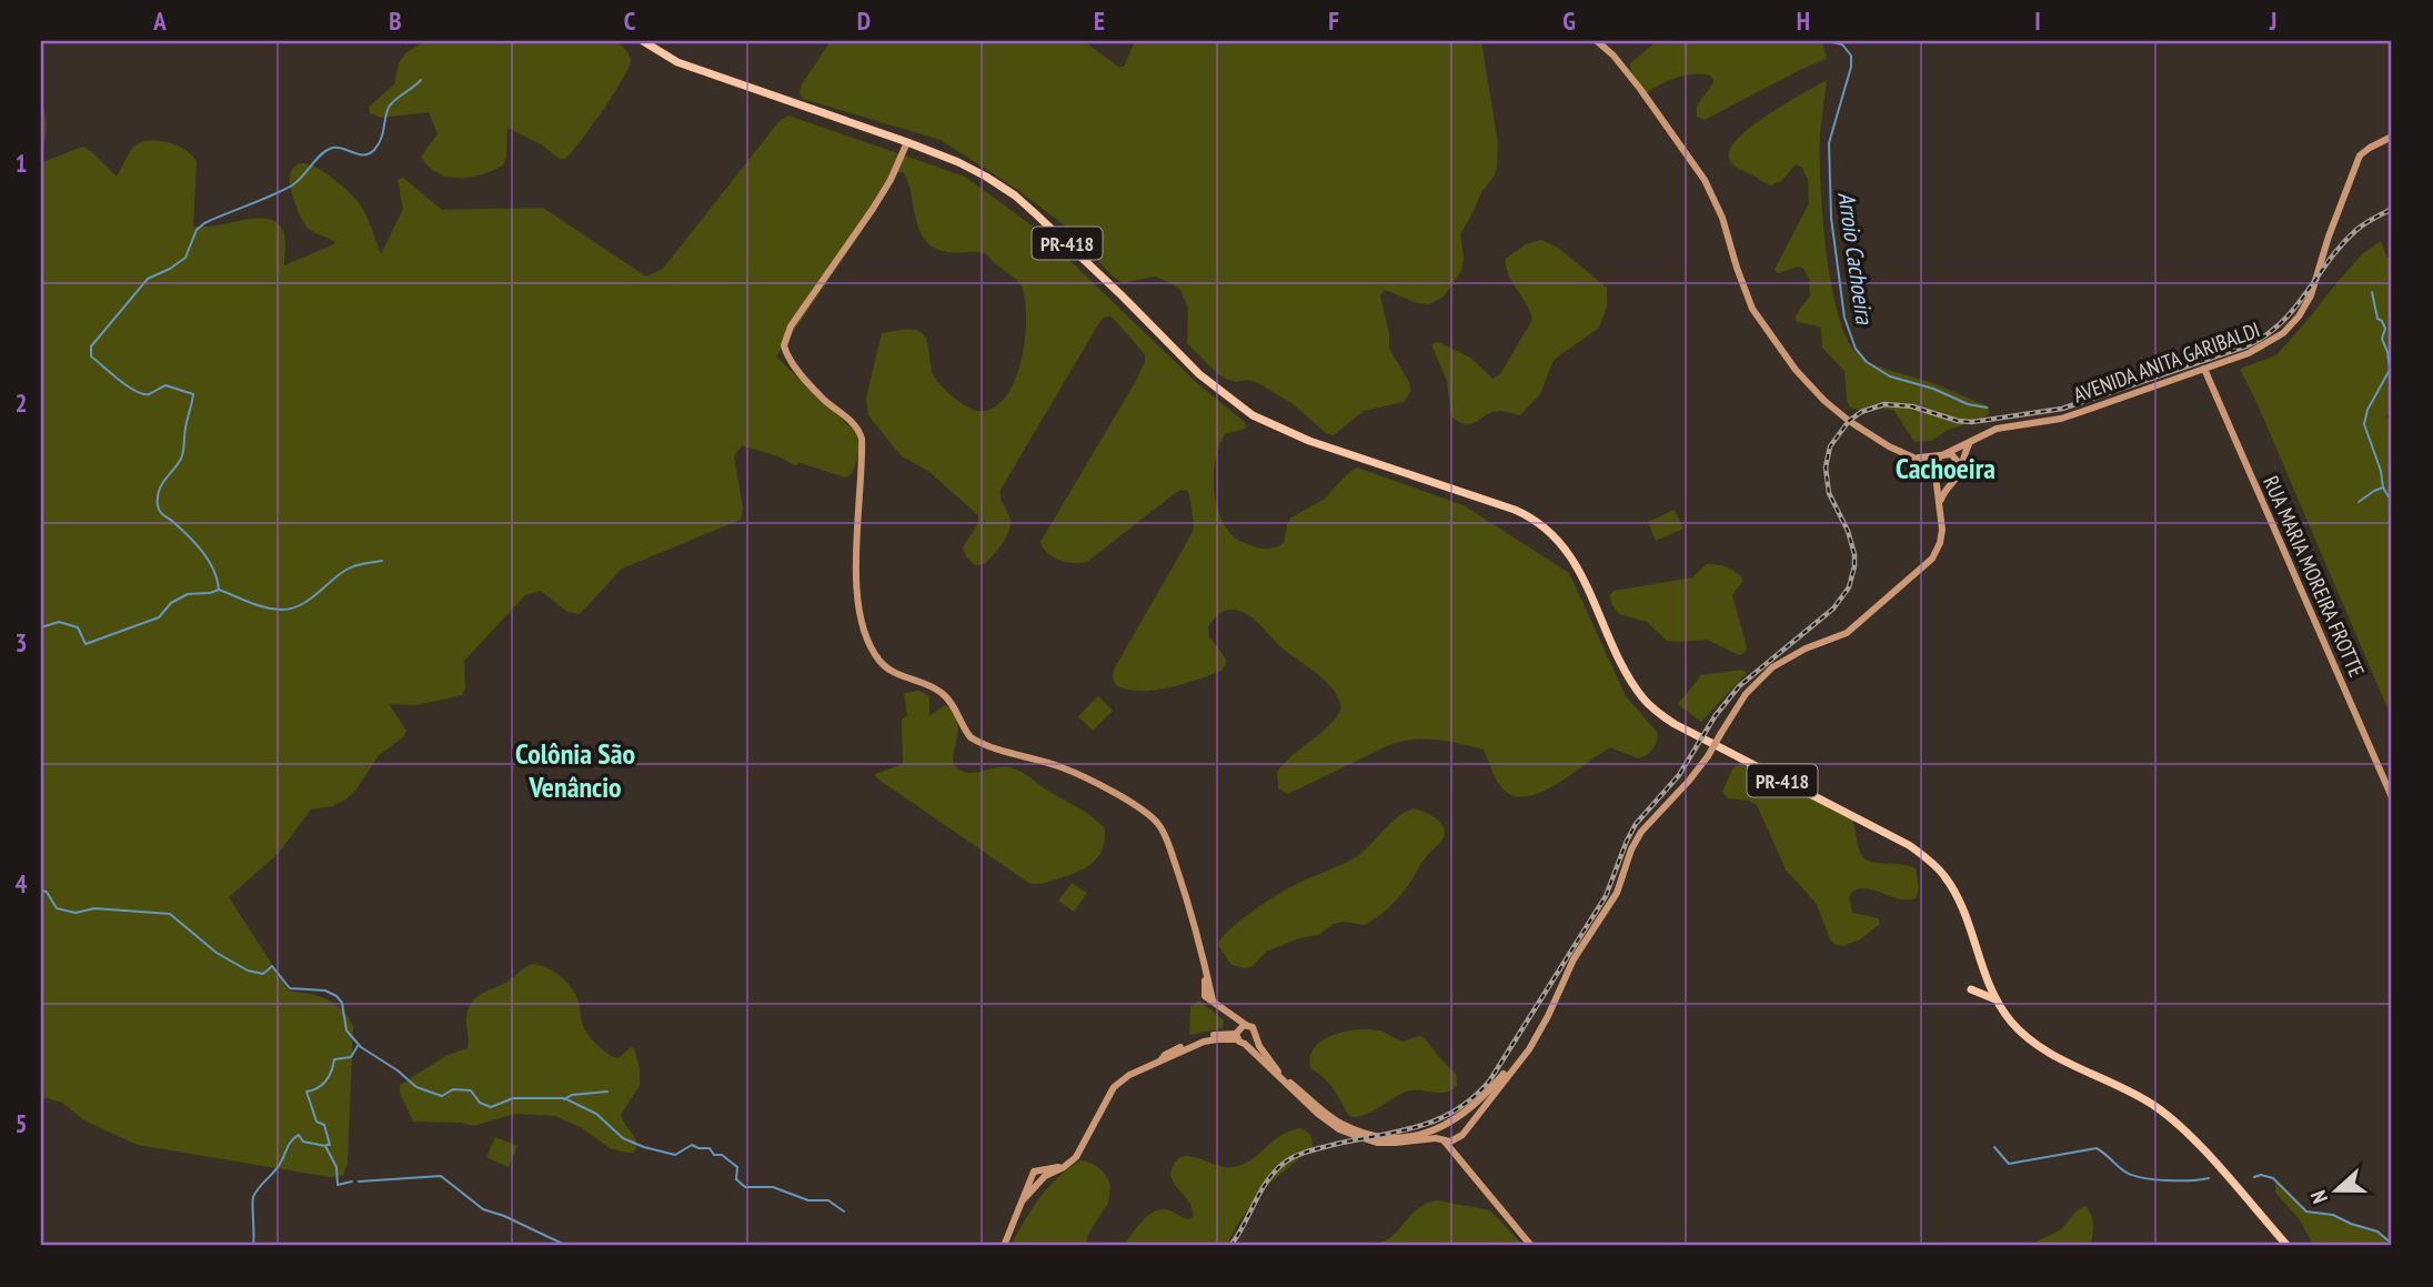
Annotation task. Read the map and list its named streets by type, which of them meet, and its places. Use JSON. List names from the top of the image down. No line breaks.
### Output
{"streets":{"highway":["PR-418"],"main road":["AVENIDA ANITA GARIBALDI","RUA MARIA MOREIRA FROTTE"]},"crossings":[["AVENIDA ANITA GARIBALDI","RUA MARIA MOREIRA FROTTE"]],"districts":["Cachoeira","Colônia São Venâncio"],"water":["Arroio Cachoeira"],"north":"left","grid":{"columns":["A","B","C","D","E","F","G","H","I","J"],"rows":["1","2","3","4","5"]}}
